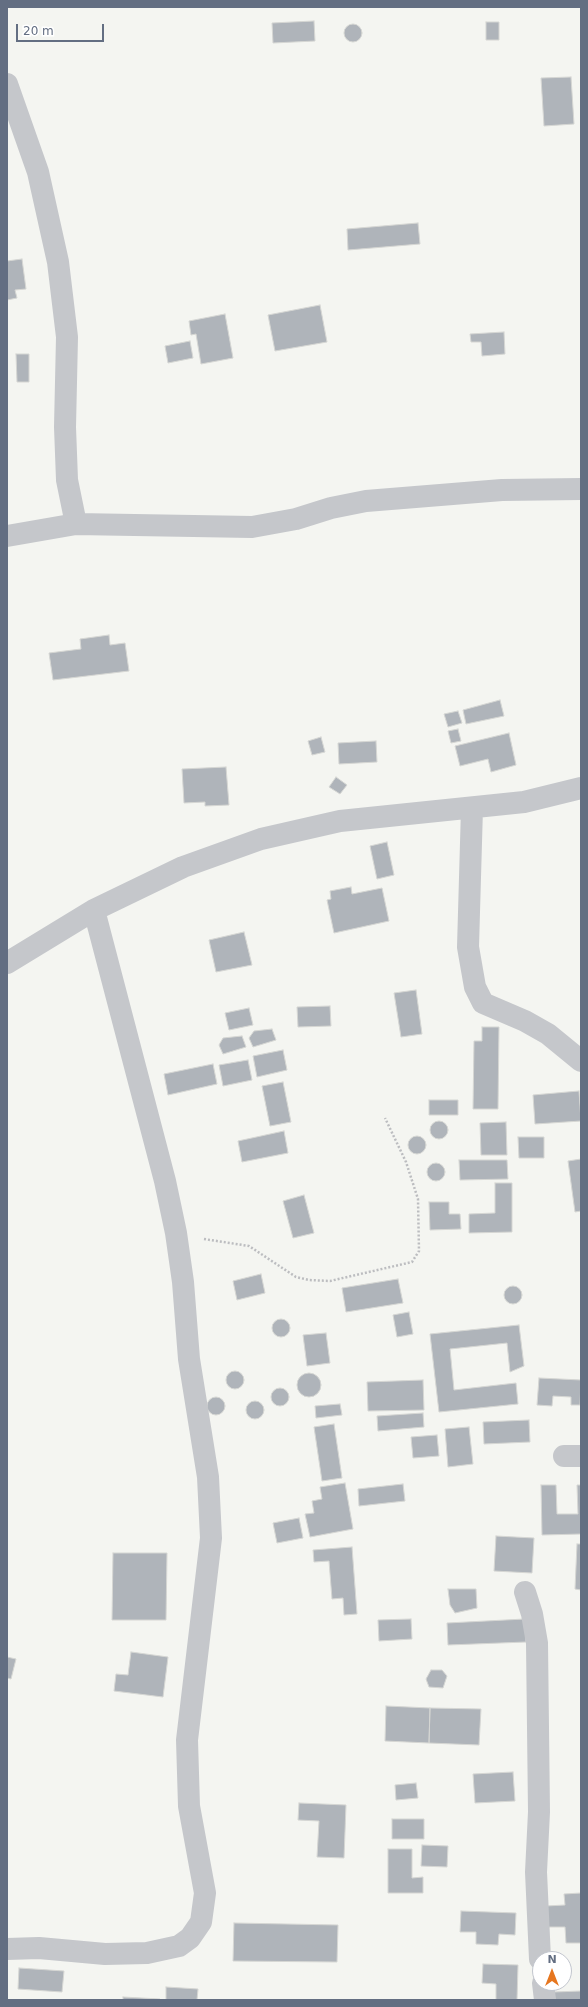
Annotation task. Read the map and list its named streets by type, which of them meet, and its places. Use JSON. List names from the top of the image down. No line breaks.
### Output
{"scale_bar":"20 m","north":"top"}
